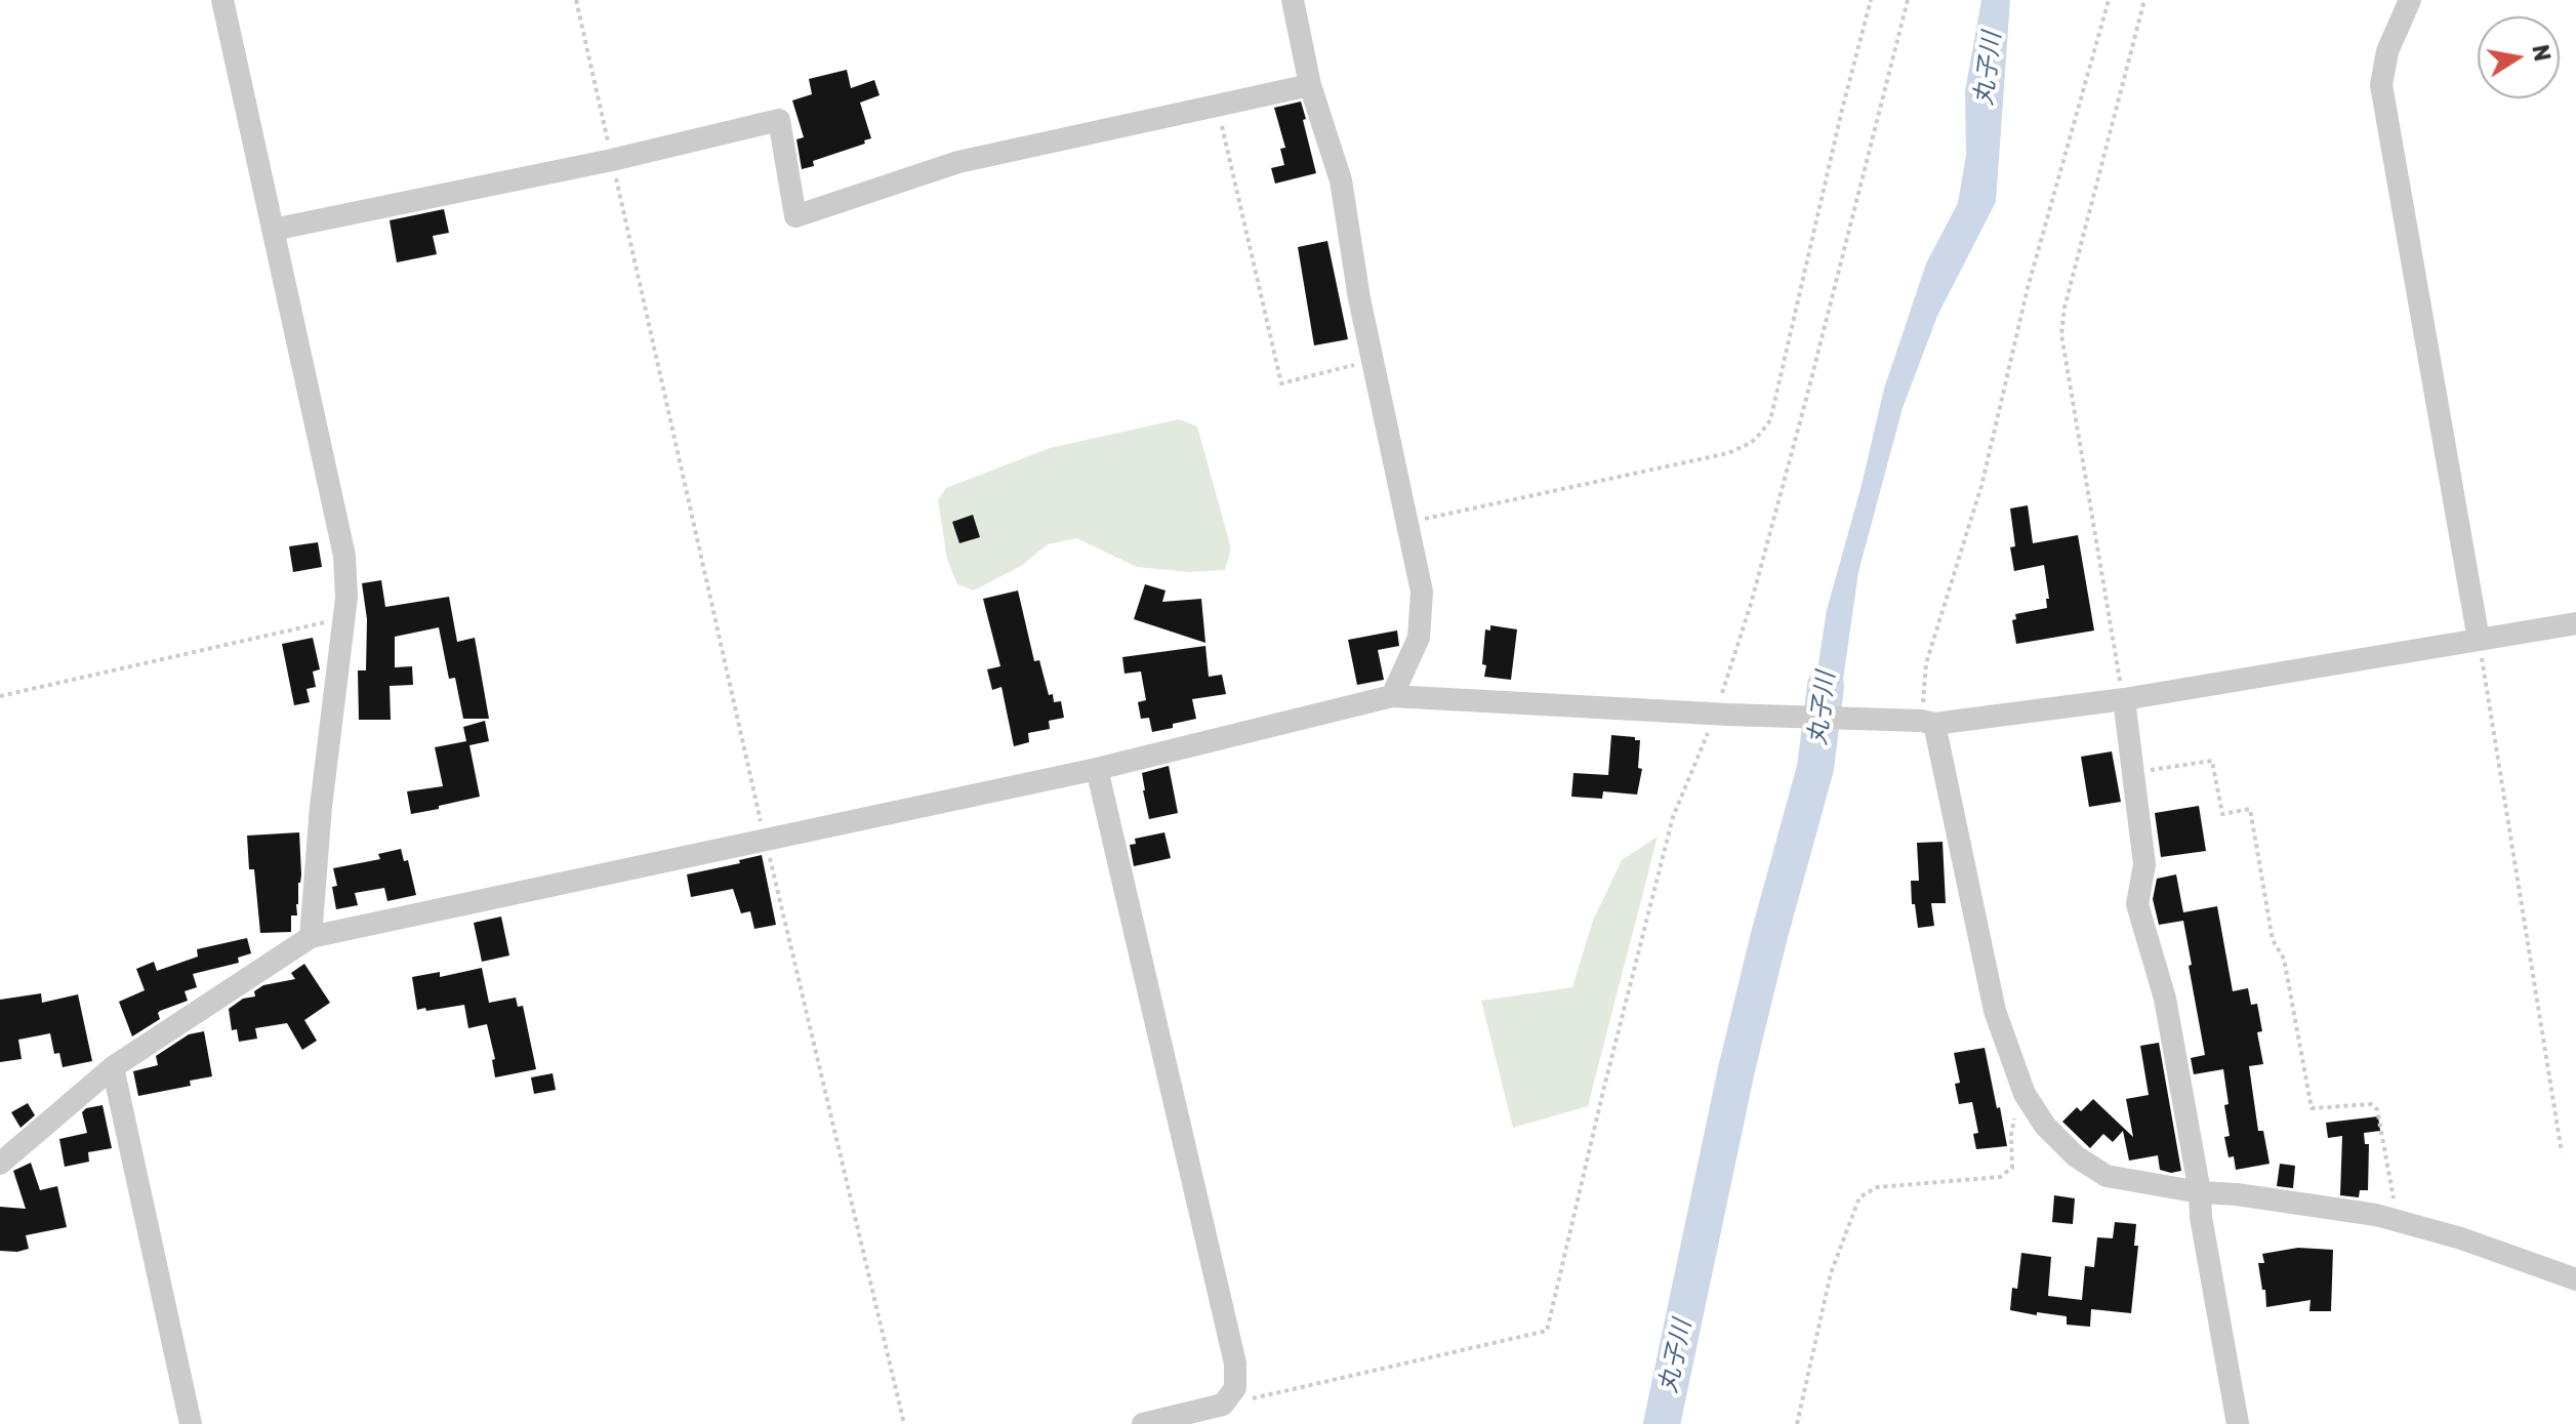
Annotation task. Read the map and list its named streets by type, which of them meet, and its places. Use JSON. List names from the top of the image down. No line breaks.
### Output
{"water":["丸子川"],"north":"right"}
